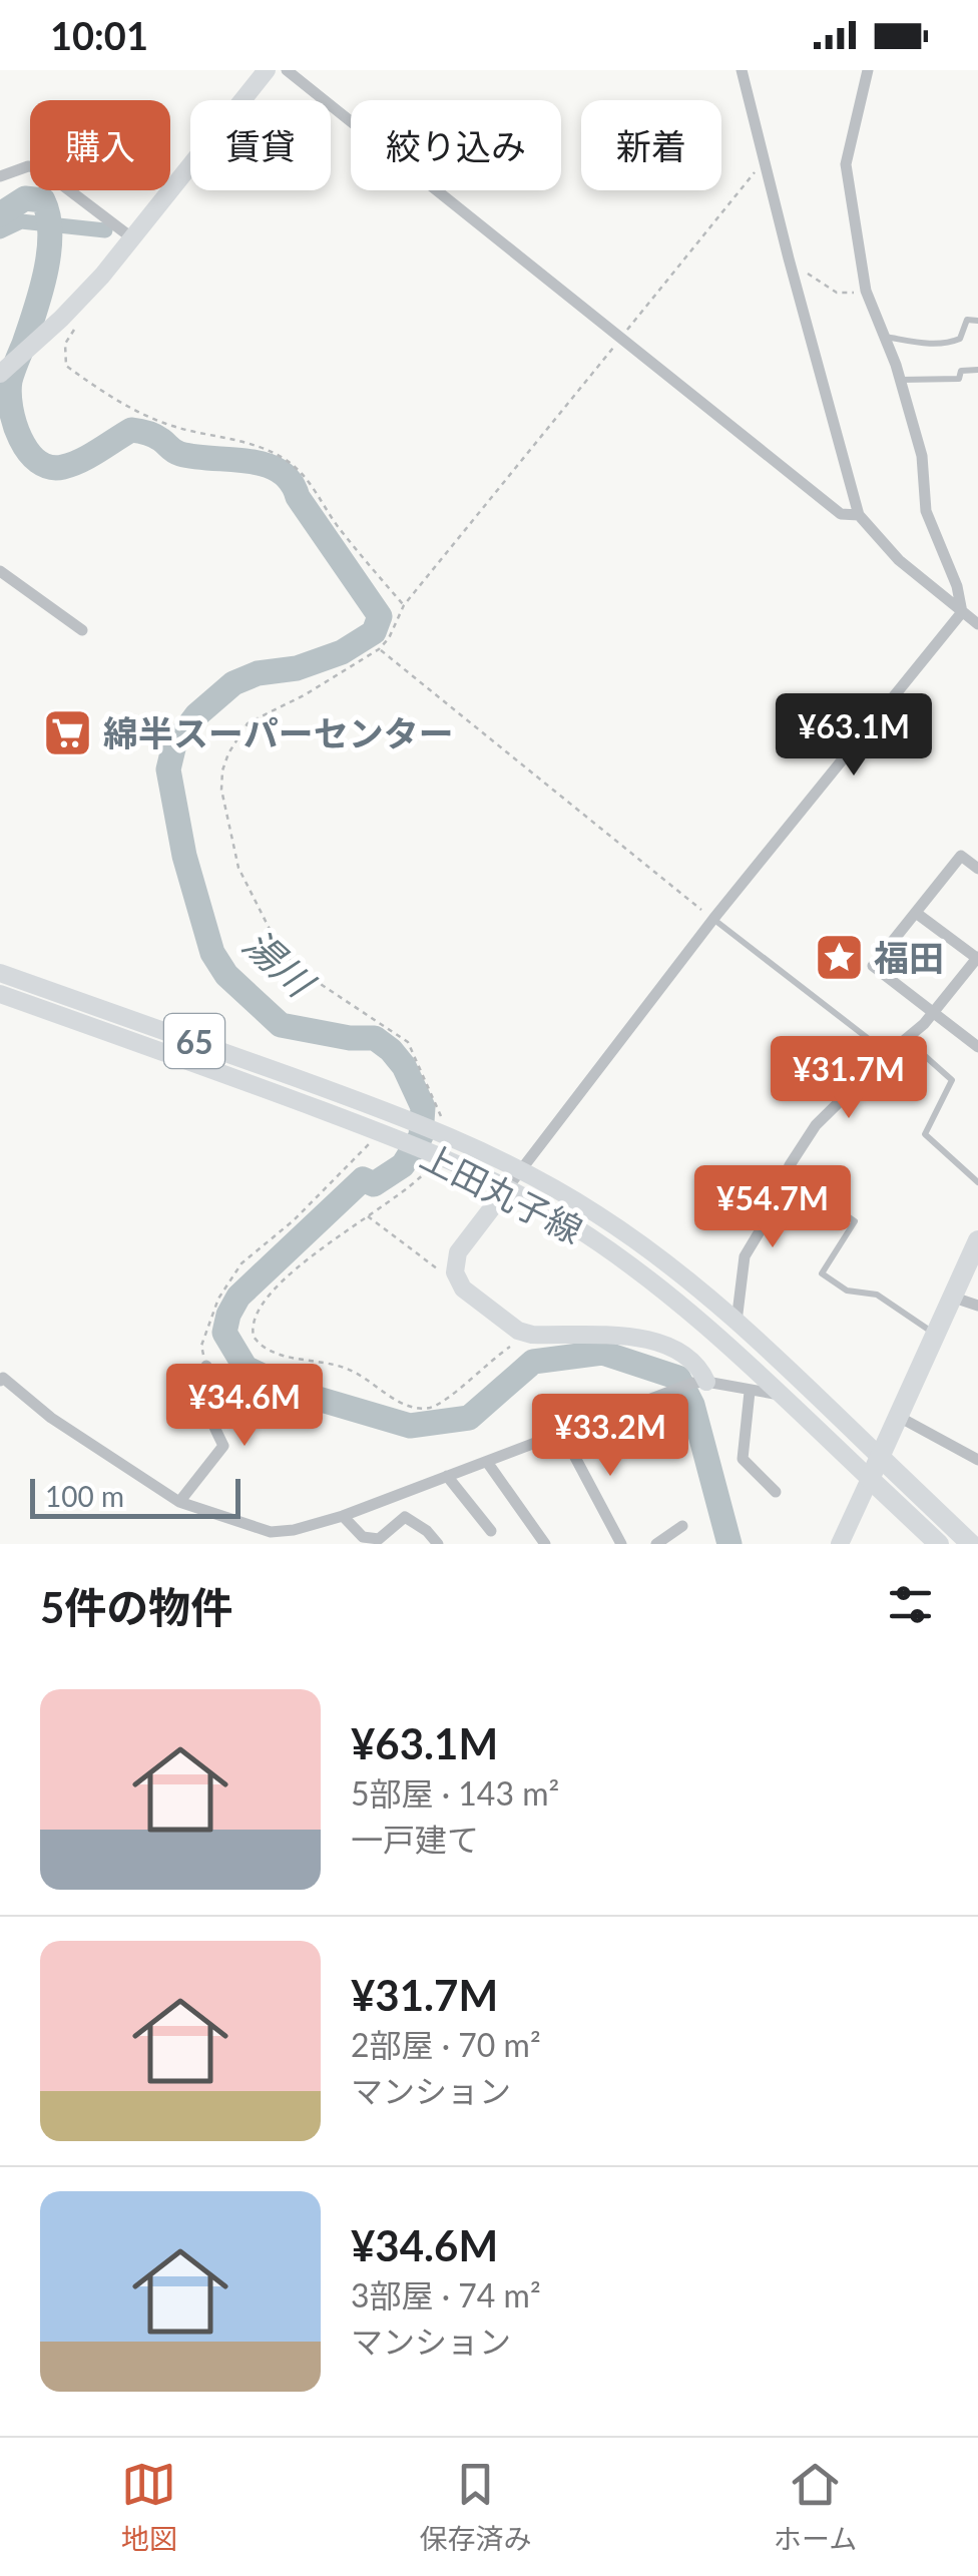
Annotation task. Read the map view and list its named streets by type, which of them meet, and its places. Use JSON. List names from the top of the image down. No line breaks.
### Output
{"streets":{"main road":["65","上田丸子線"]},"water":["湯川"],"places":{"supermarket":["綿半スーパーセンター"],"place":["福田"]},"scale_bar":"100 m","page":{"status":"10:01","chip":["購入","賃貸","絞り込み","新着"],"price":["¥63.1M","¥31.7M","¥54.7M","¥34.6M","¥33.2M"],"scale":"100 m","heading":"5件の物件","list":[{"name":"¥63.1M","note":"5部屋 · 143 m² · 一戸建て"},{"name":"¥31.7M","note":"2部屋 · 70 m² · マンション"},{"name":"¥34.6M","note":"3部屋 · 74 m² · マンション"}],"tabs":["地図","保存済み","ホーム"]}}
